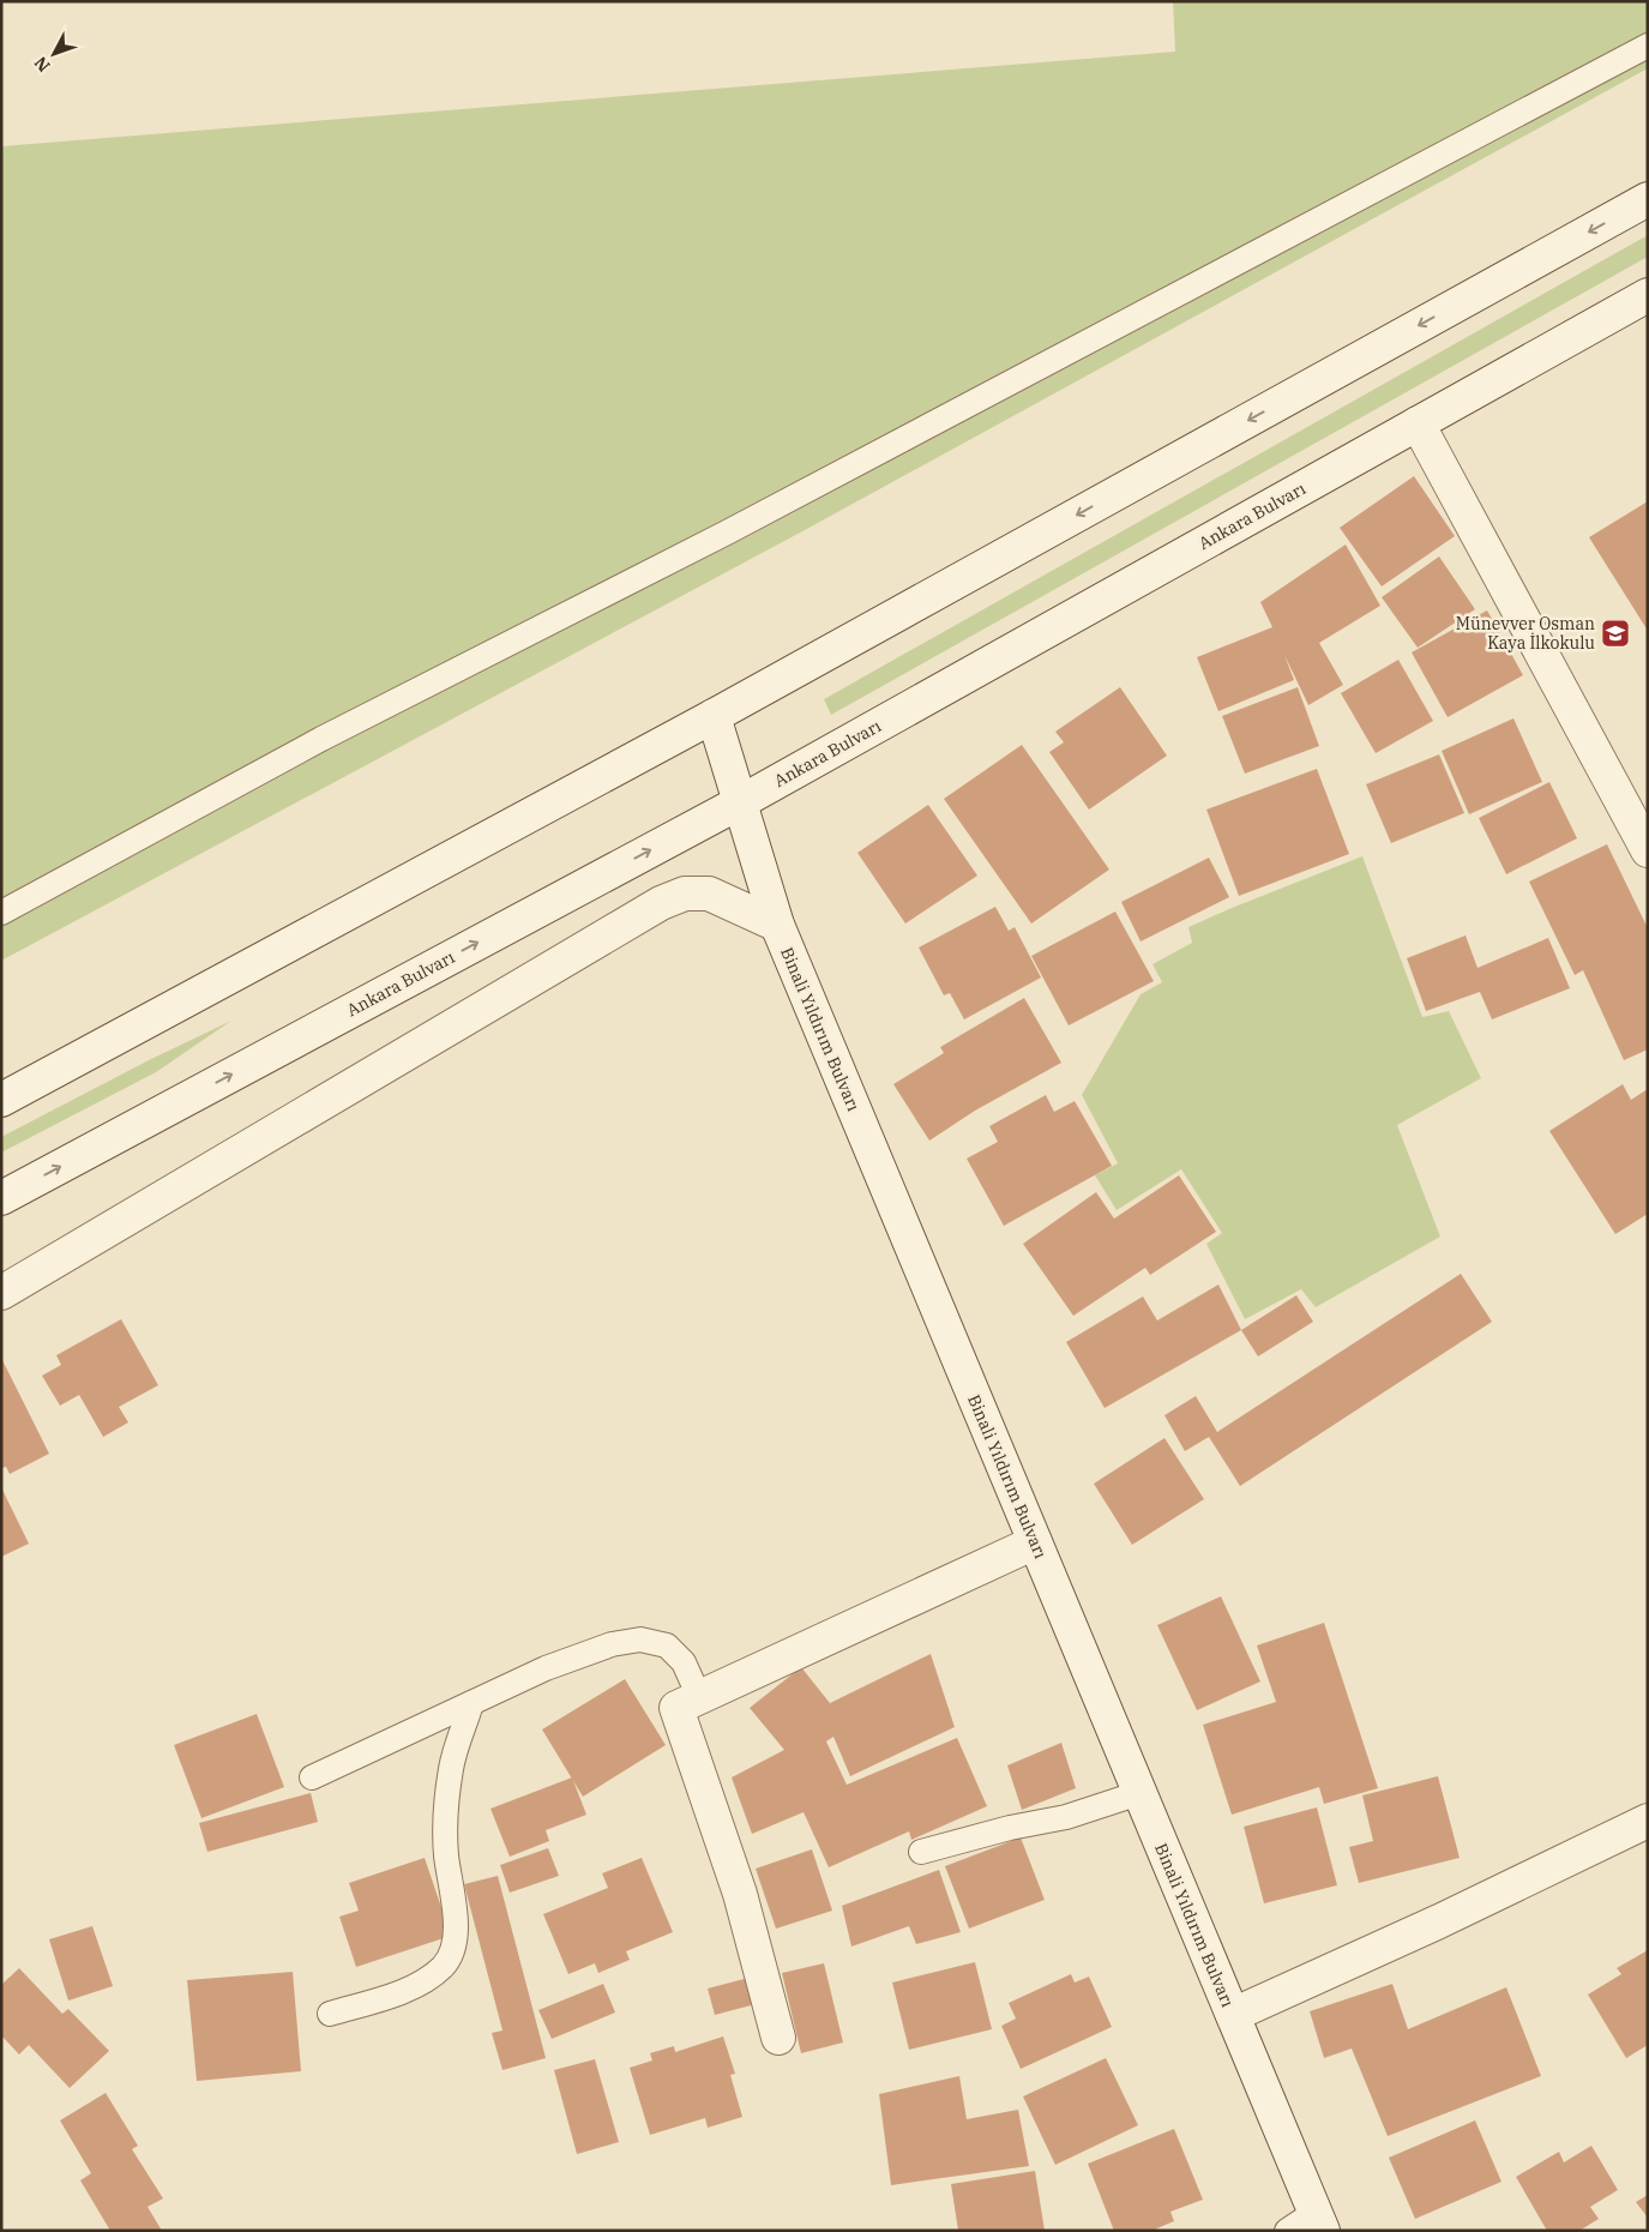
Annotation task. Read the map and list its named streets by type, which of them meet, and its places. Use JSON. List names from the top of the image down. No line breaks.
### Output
{"streets":{"main road":["Ankara Bulvarı","Binali Yıldırım Bulvarı"]},"crossings":[["Ankara Bulvarı","Binali Yıldırım Bulvarı"]],"places":{"school or university":["Münevver Osman Kaya İlkokulu"]},"north":"bottom left"}
